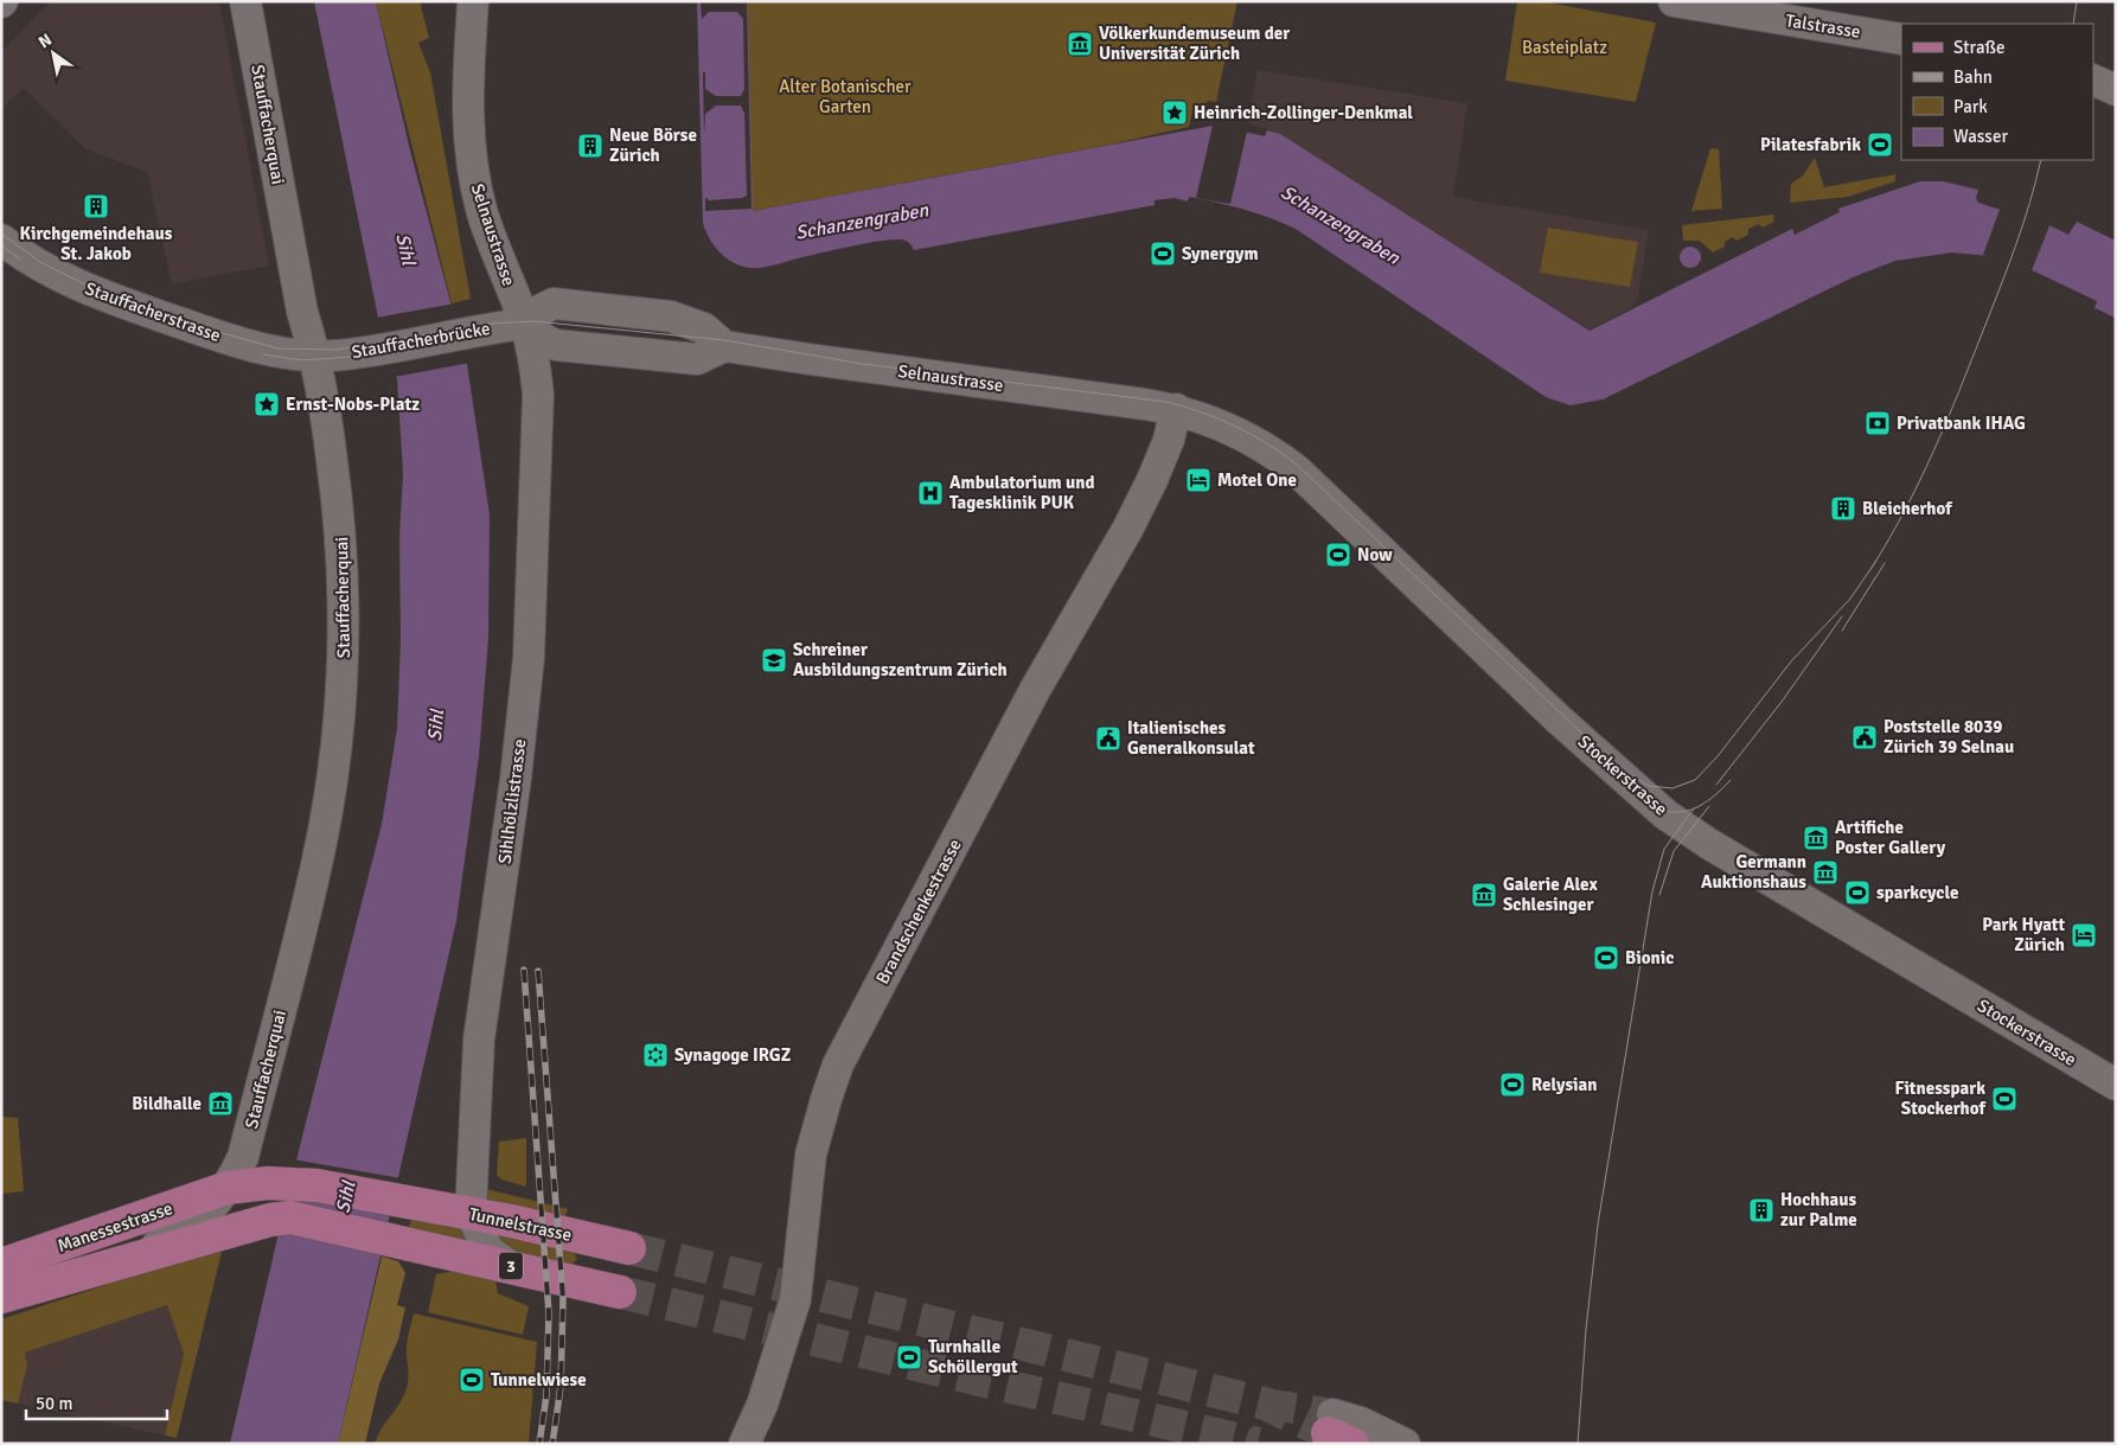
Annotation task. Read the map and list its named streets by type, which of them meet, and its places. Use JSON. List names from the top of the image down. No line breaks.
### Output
{"streets":{"main road":["Tunnelstrasse","Manessestrasse","3"],"street":["Talstrasse","Stauffacherquai","Selnaustrasse","Stauffacherstrasse","Stauffacherbrücke","Stockerstrasse","Sihlhölzlistrasse","Brandschenkestrasse"]},"crossings":[["Stauffacherquai","Stauffacherstrasse"],["Stauffacherquai","Stauffacherbrücke"],["Stauffacherquai","Manessestrasse"],["Selnaustrasse","Stauffacherbrücke"],["Selnaustrasse","Stockerstrasse"],["Selnaustrasse","Sihlhölzlistrasse"],["Selnaustrasse","Brandschenkestrasse"],["Stauffacherstrasse","Stauffacherbrücke"],["Stauffacherbrücke","Sihlhölzlistrasse"],["Stockerstrasse","Brandschenkestrasse"],["Sihlhölzlistrasse","Tunnelstrasse"],["Sihlhölzlistrasse","Manessestrasse"],["Sihlhölzlistrasse","3"],["Tunnelstrasse","Manessestrasse"],["Manessestrasse","3"]],"water":["Schanzengraben","Sihl"],"parks":["Basteiplatz","Alter Botanischer Garten"],"places":{"museum":["Völkerkundemuseum der Universität Zürich","Artifiche Poster Gallery","Germann Auktionshaus","Galerie Alex Schlesinger","Bildhalle"],"place":["Heinrich-Zollinger-Denkmal","Ernst-Nobs-Platz"],"sports":["Pilatesfabrik","Synergym","Now","sparkcycle","Bionic","Relysian","Fitnesspark Stockerhof","Turnhalle Schöllergut","Tunnelwiese"],"building":["Neue Börse Zürich","Kirchgemeindehaus St. Jakob","Bleicherhof","Hochhaus zur Palme"],"bank":["Privatbank IHAG"],"hotel":["Motel One","Park Hyatt Zürich"],"hospital":["Ambulatorium und Tagesklinik PUK"],"school or university":["Schreiner Ausbildungszentrum Zürich"],"public building":["Poststelle 8039 Zürich 39 Selnau","Italienisches Generalkonsulat"],"synagogue":["Synagoge IRGZ"]},"legend":["Straße","Bahn","Park","Wasser"],"scale_bar":"50 m","north":"top left"}
